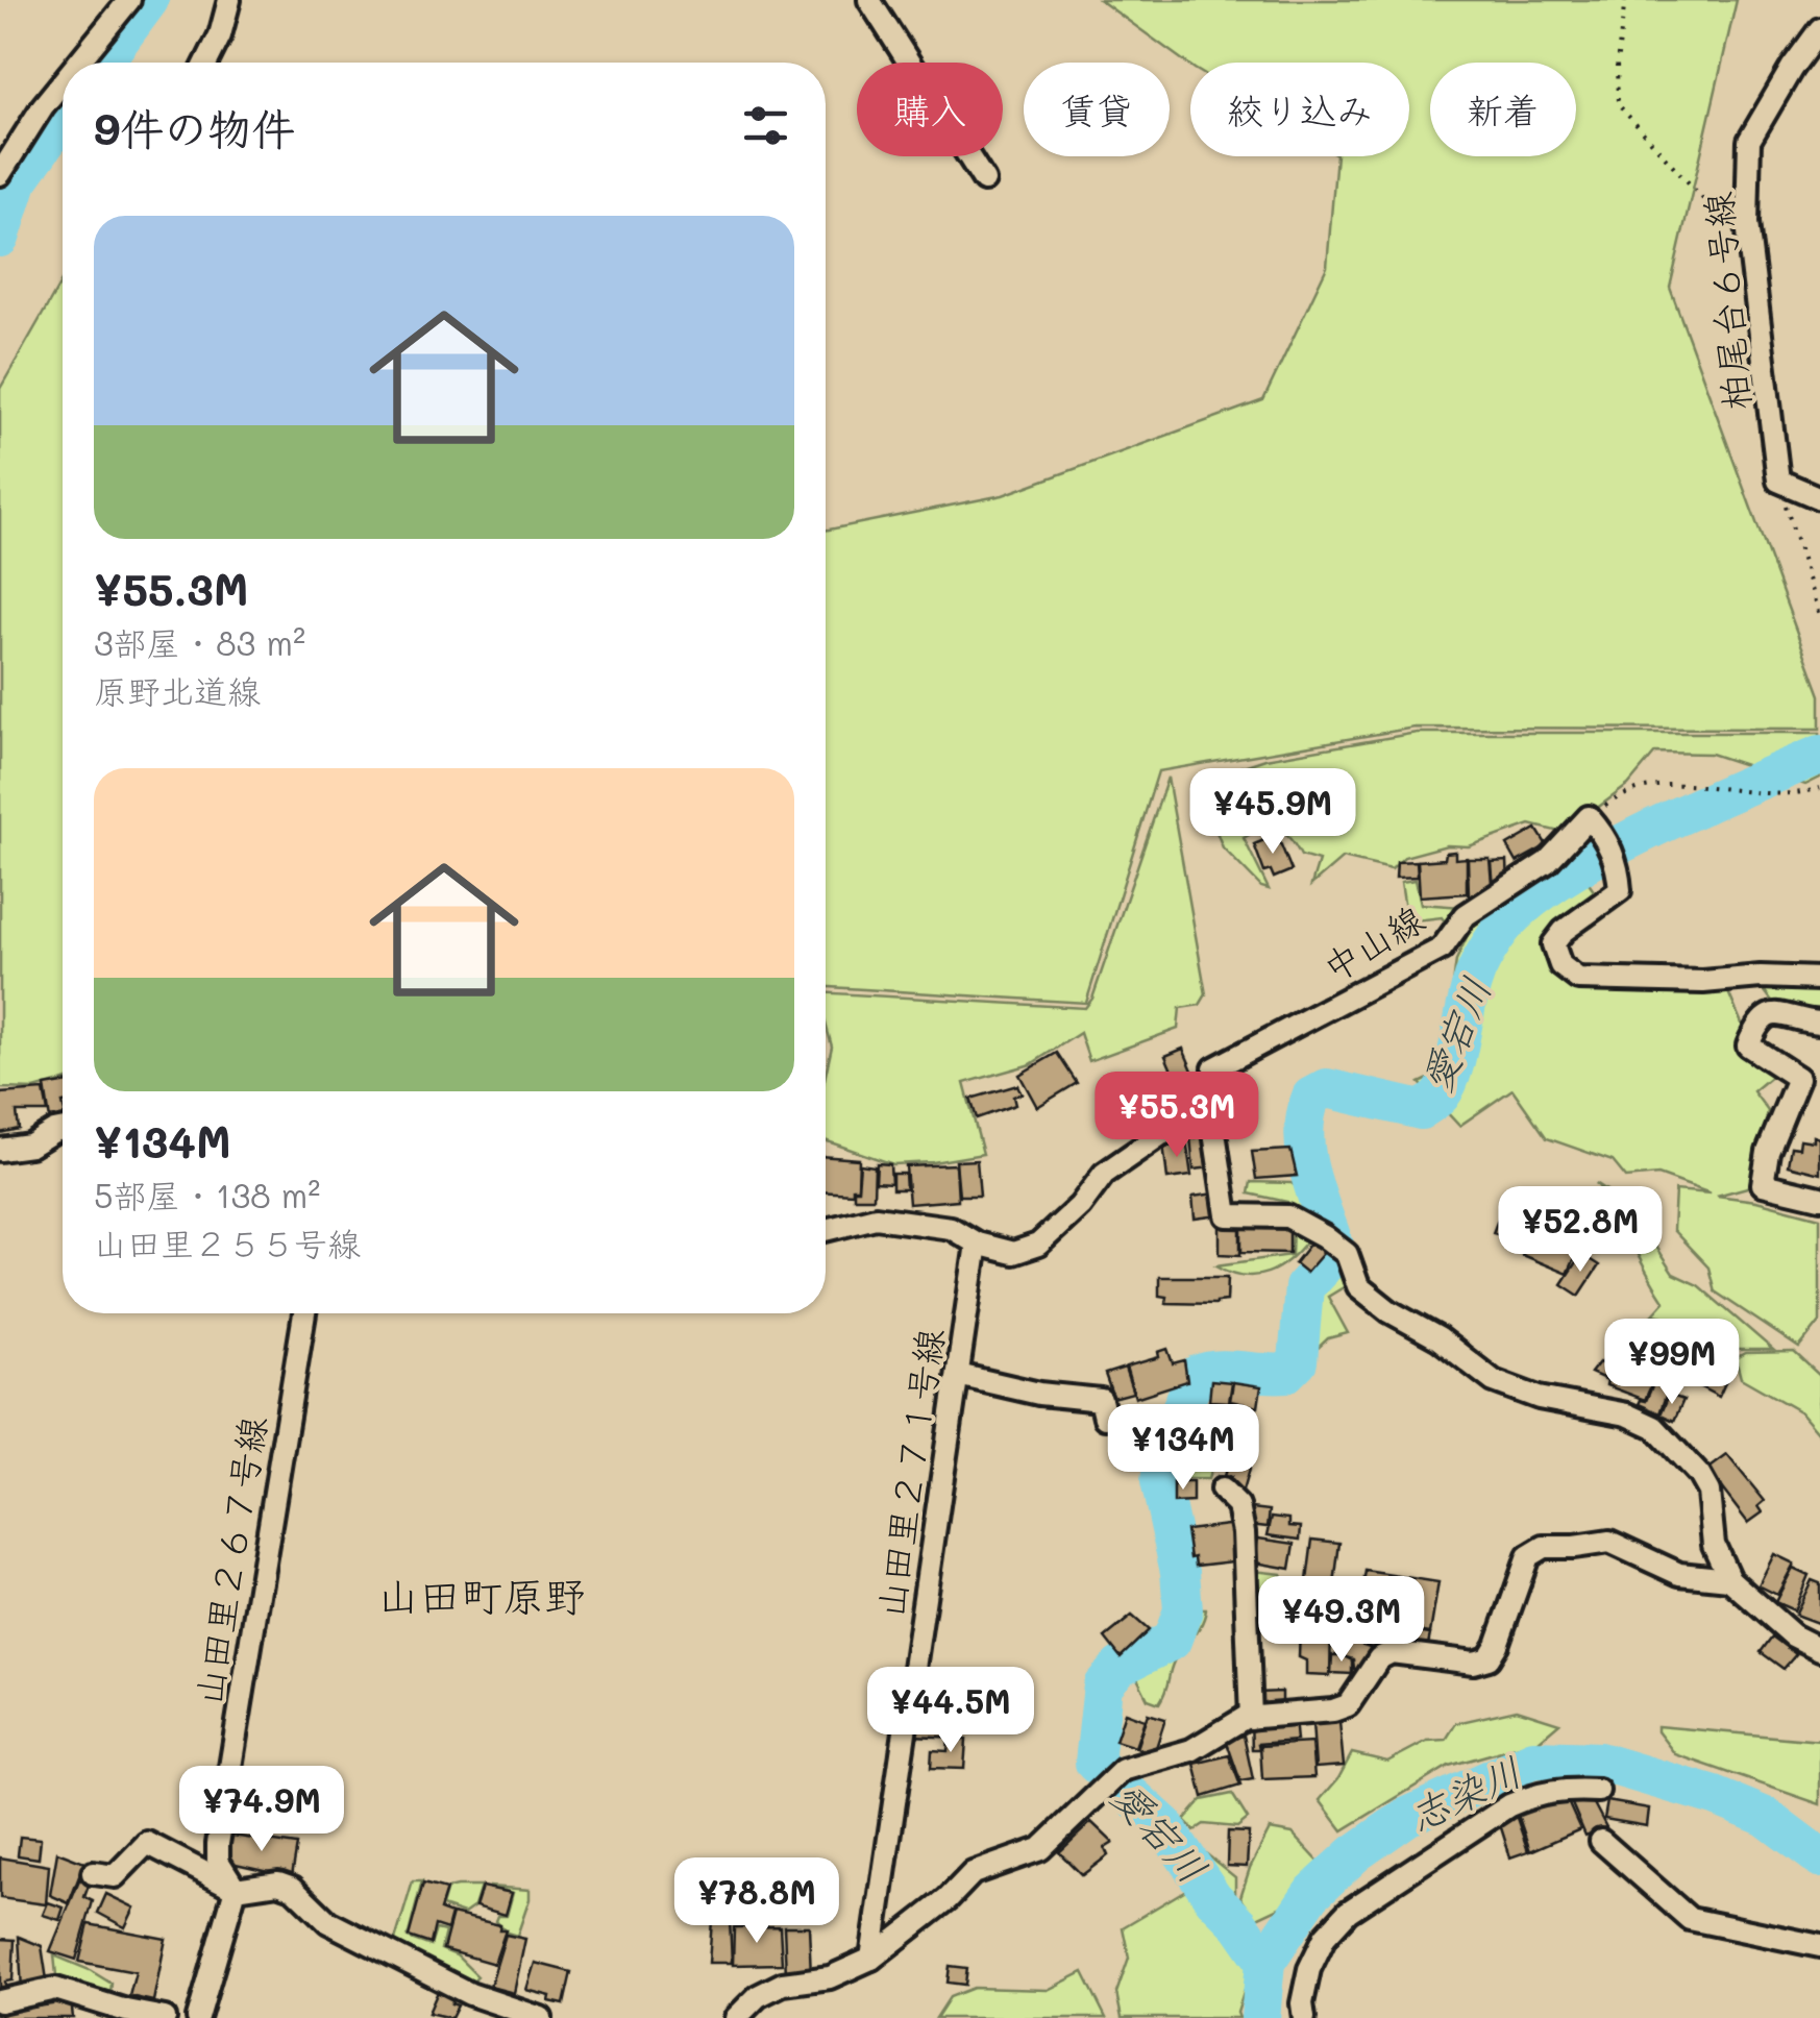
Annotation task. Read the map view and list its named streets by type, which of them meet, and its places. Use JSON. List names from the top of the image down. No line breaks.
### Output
{"streets":{"street":["柏尾台６号線","中山線","山田里２７１号線","山田里２６７号線"]},"districts":["山田町原野"],"water":["愛宕川","志染川"],"page":{"chip":["購入","賃貸","絞り込み","新着"],"heading":"9件の物件","list":[{"name":"¥55.3M","note":"3部屋 · 83 m² · 原野北道線"},{"name":"¥134M","note":"5部屋 · 138 m² · 山田里２５５号線"}],"price":["¥45.9M","¥55.3M","¥52.8M","¥99M","¥134M","¥49.3M","¥44.5M","¥74.9M","¥78.8M"]}}
